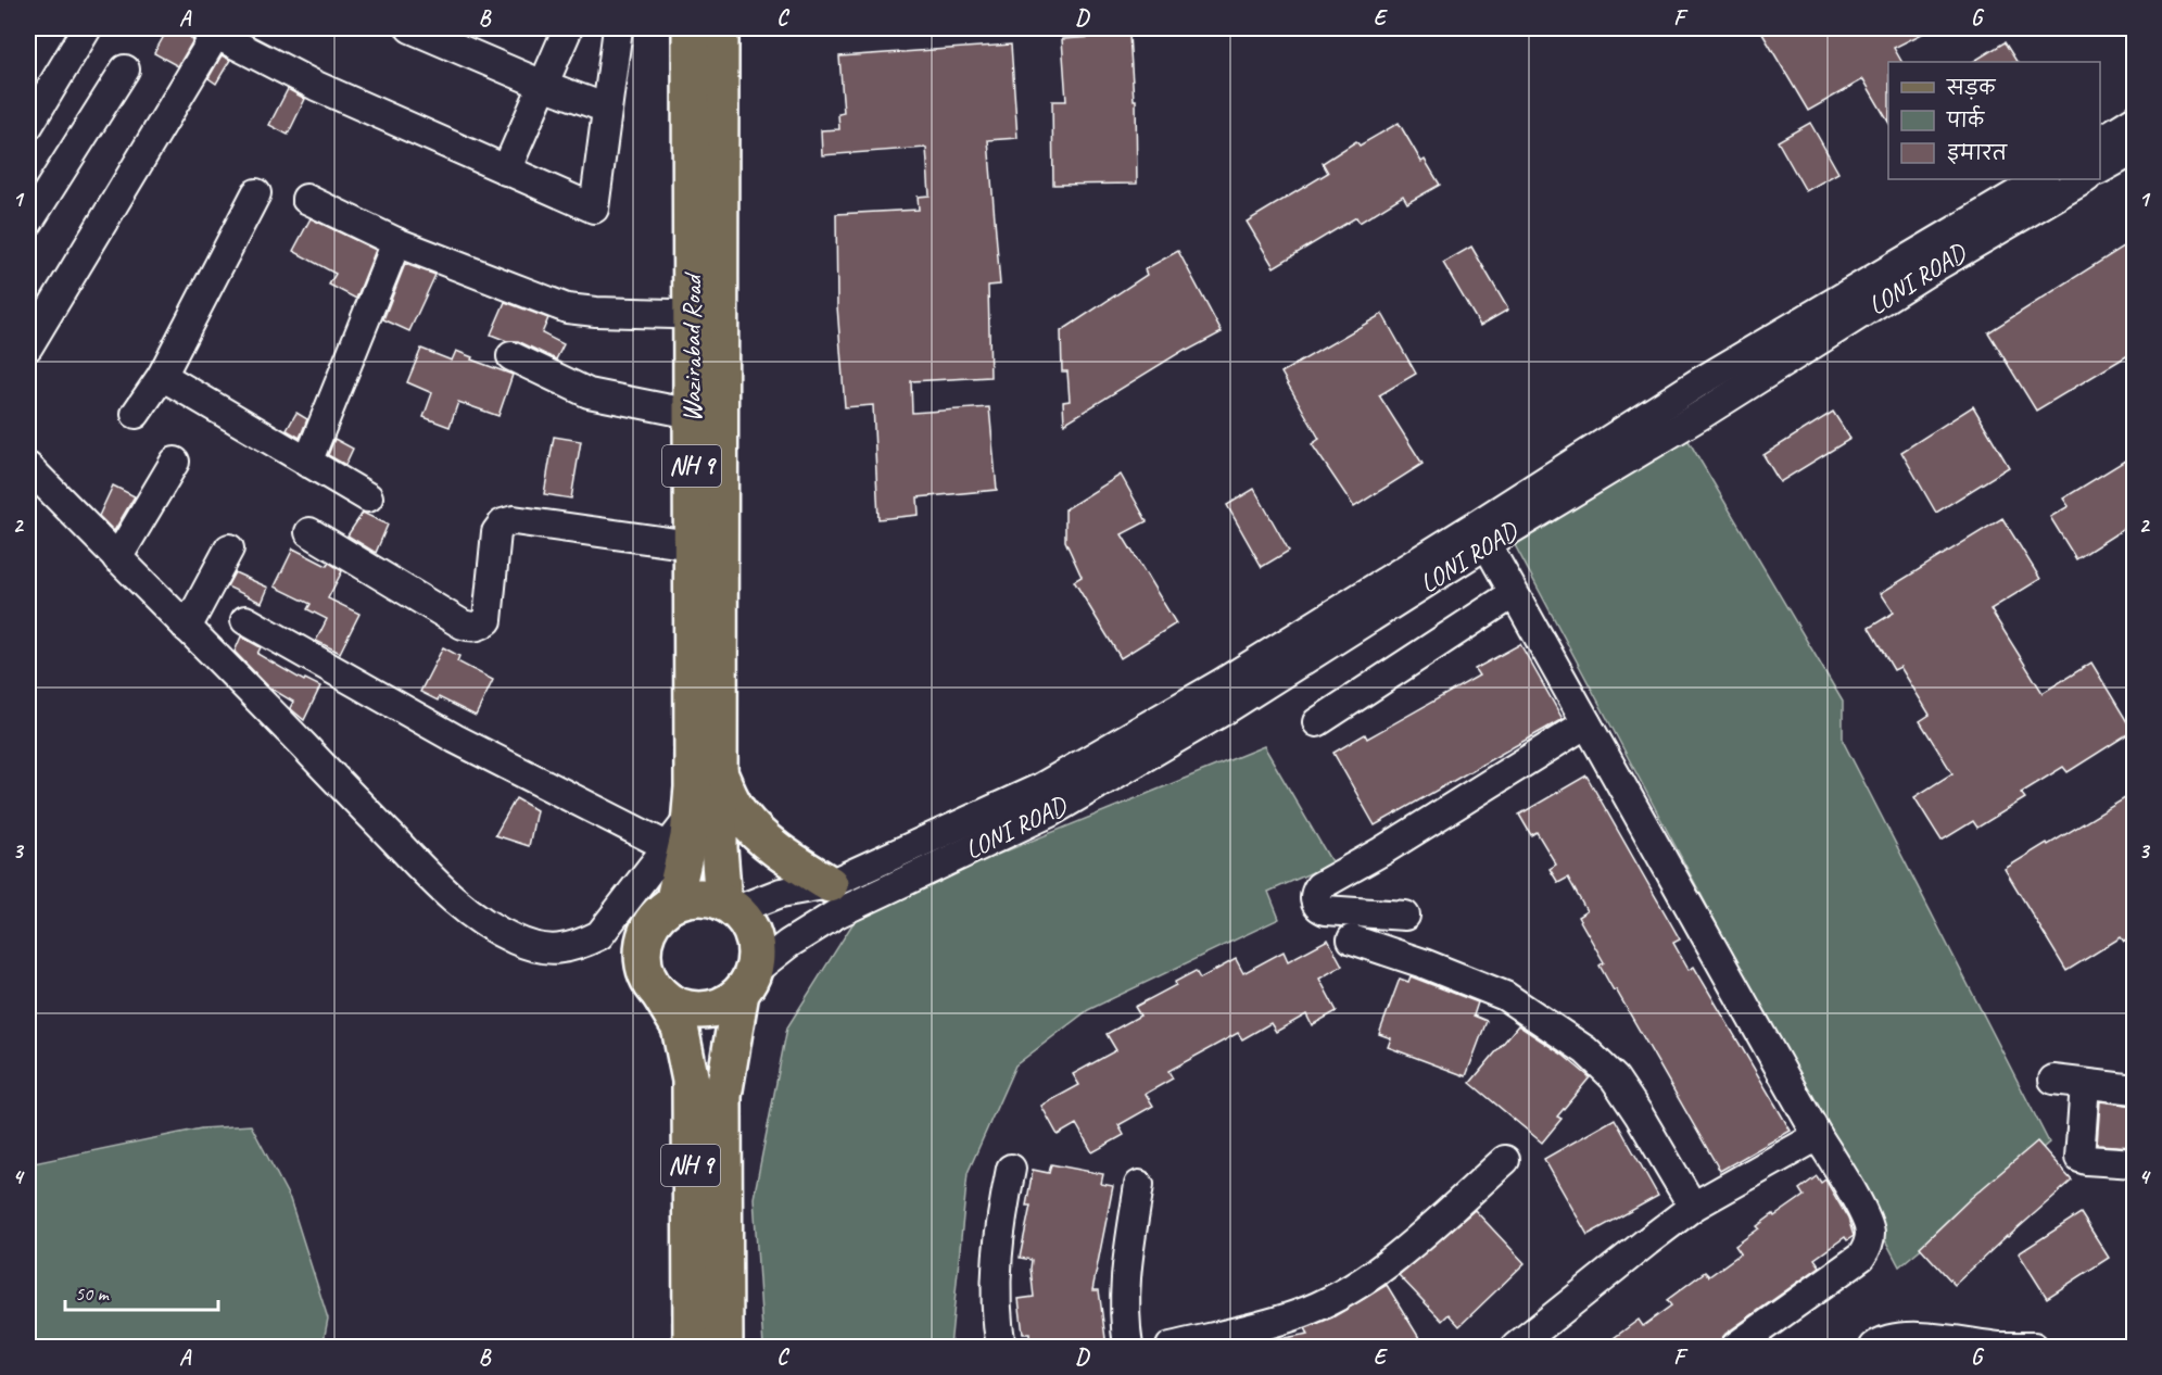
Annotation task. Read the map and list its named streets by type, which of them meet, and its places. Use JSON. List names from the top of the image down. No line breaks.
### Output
{"streets":{"main road":["Wazirabad Road","NH 9"],"street":["LONI ROAD"]},"crossings":[["Wazirabad Road","NH 9"]],"legend":["सड़क","पार्क","इमारत"],"scale_bar":"50 m","grid":{"columns":["A","B","C","D","E","F","G"],"rows":["1","2","3","4"]}}
